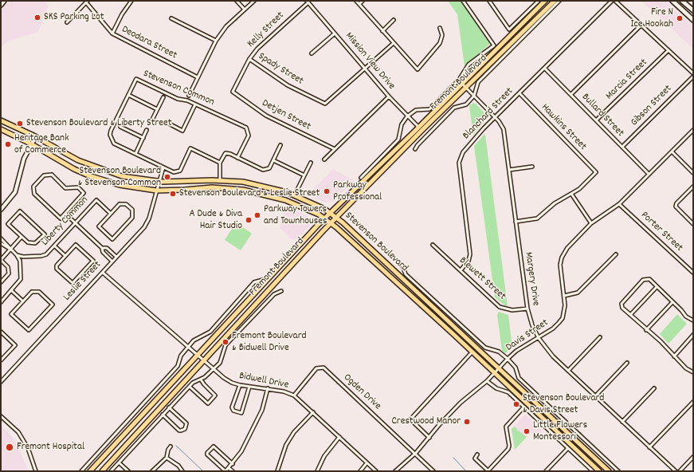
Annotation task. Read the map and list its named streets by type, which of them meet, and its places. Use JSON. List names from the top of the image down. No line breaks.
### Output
{"streets":{"main road":["Mission View Drive","Fremont Boulevard","Stevenson Boulevard"],"street":["Kelly Street","Deodara Street","Spady Street","Marcia Street","Stevenson Common","Gibson Street","Blanchard Street","Detjen Street","Bullard Street","Hawkins Street","Liberty Common","Porter Street","Blewett Street","Margery Drive","Leslie Street","Davis Street","Bidwell Drive","Ogden Drive"]},"crossings":[["Kelly Street","Mission View Drive"],["Kelly Street","Spady Street"],["Kelly Street","Detjen Street"],["Mission View Drive","Spady Street"],["Mission View Drive","Fremont Boulevard"],["Marcia Street","Bullard Street"],["Fremont Boulevard","Stevenson Boulevard"],["Fremont Boulevard","Margery Drive"],["Fremont Boulevard","Bidwell Drive"],["Gibson Street","Bullard Street"],["Blanchard Street","Bullard Street"],["Blanchard Street","Hawkins Street"],["Blanchard Street","Blewett Street"],["Blanchard Street","Margery Drive"],["Bullard Street","Davis Street"],["Porter Street","Davis Street"],["Stevenson Boulevard","Leslie Street"],["Stevenson Boulevard","Davis Street"],["Blewett Street","Margery Drive"],["Margery Drive","Davis Street"],["Leslie Street","Bidwell Drive"],["Davis Street","Ogden Drive"],["Bidwell Drive","Ogden Drive"]],"places":["SKS Parking Lot","Fire N Ice Hookah","Stevenson Boulevard & Liberty Street","Heritage Bank of Commerce","Stevenson Boulevard & Stevenson Common","Parkway Professional","Stevenson Boulevard & Leslie Street","Parkway Towers and Townhouses","A Dude & Diva Hair Studio","Fremont Boulevard & Bidwell Drive","Stevenson Boulevard & Davis Street","Crestwood Manor","Little Flowers Montessori","Fremont Hospital"]}
